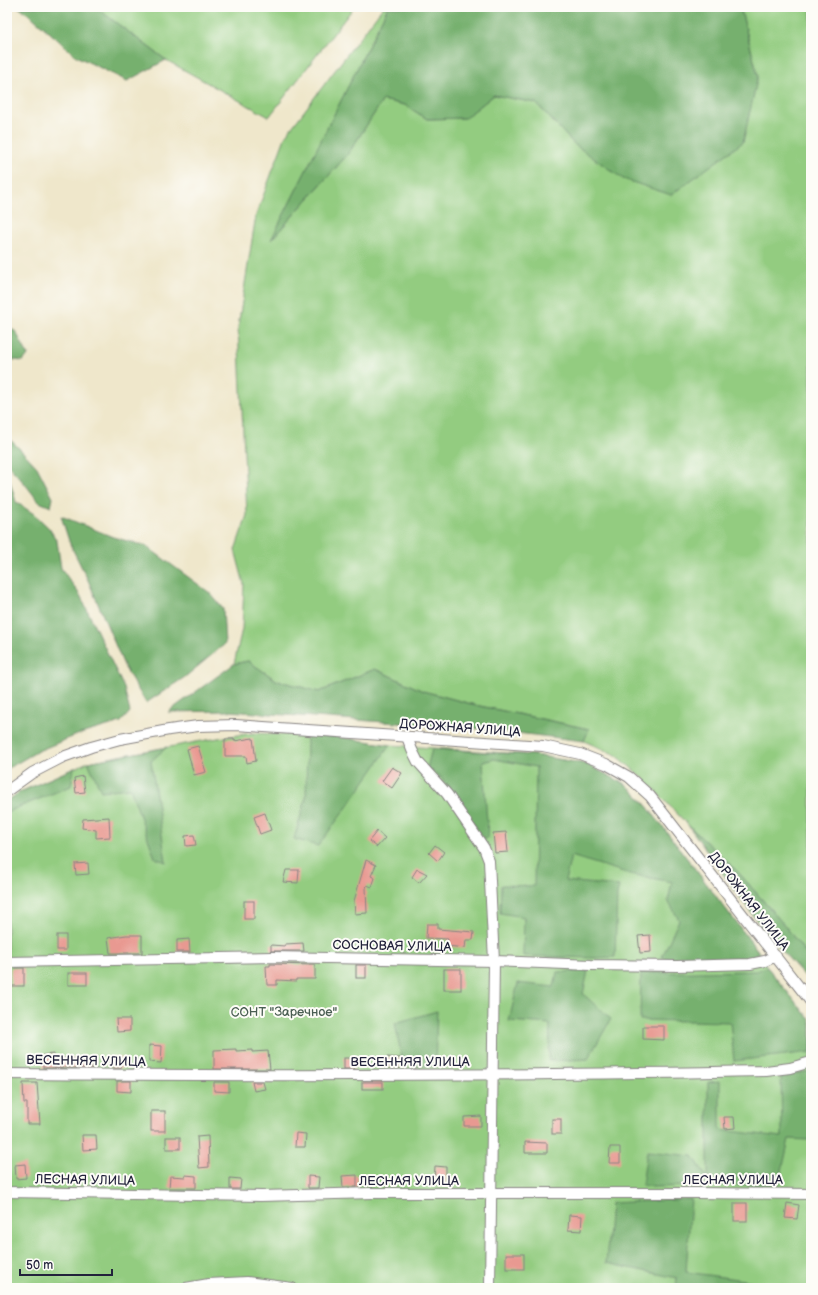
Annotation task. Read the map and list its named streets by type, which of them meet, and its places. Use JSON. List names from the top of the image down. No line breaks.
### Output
{"streets":{"street":["ДОРОЖНАЯ УЛИЦА","СОСНОВАЯ УЛИЦА","ВЕСЕННЯЯ УЛИЦА","ЛЕСНАЯ УЛИЦА"]},"crossings":[["ДОРОЖНАЯ УЛИЦА","СОСНОВАЯ УЛИЦА"]],"parks":["СОНТ \"Заречное\""],"scale_bar":"50 m"}
